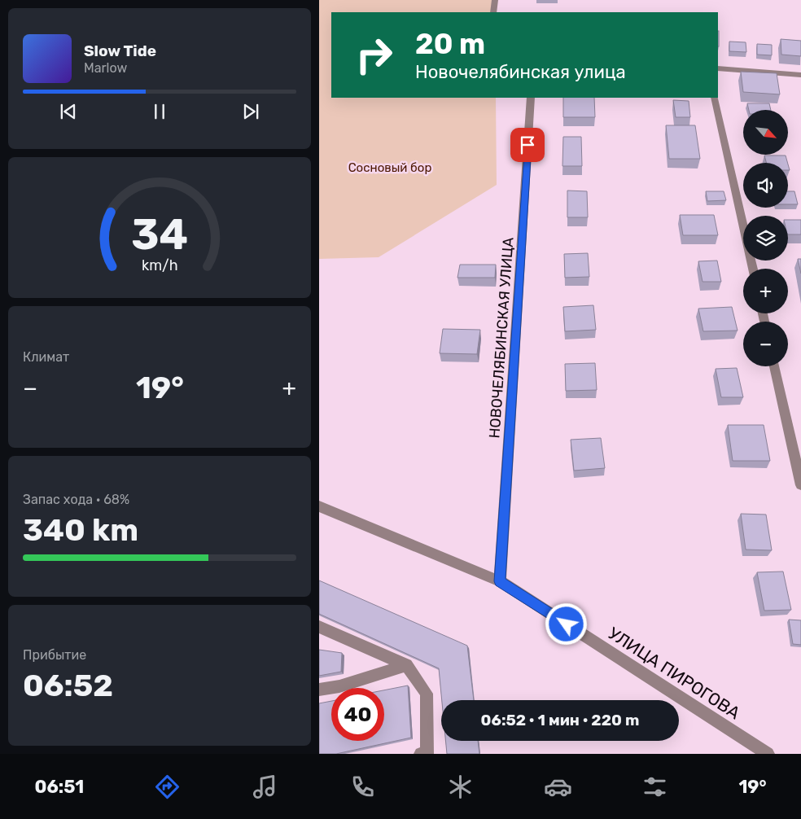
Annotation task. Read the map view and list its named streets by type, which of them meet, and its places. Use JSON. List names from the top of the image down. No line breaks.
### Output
{"streets":{"street":["НОВОЧЕЛЯБИНСКАЯ УЛИЦА","УЛИЦА ПИРОГОВА"]},"crossings":[["НОВОЧЕЛЯБИНСКАЯ УЛИЦА","УЛИЦА ПИРОГОВА"]],"parks":["Сосновый бор"],"north":"bottom right","page":{"turn":["20 m","Новочелябинская улица"],"song":["Slow Tide","Marlow"],"map_buttons":["+","−"],"tile":["Климат",["Запас хода · 68%","340 km"],["Прибытие","06:52"]],"heat":["−","19°","+"],"limit":"40","trip":"06:52 · 1 мин · 220 m","tabs":["06:51","19°"],"gauge":["34","km/h"]}}
